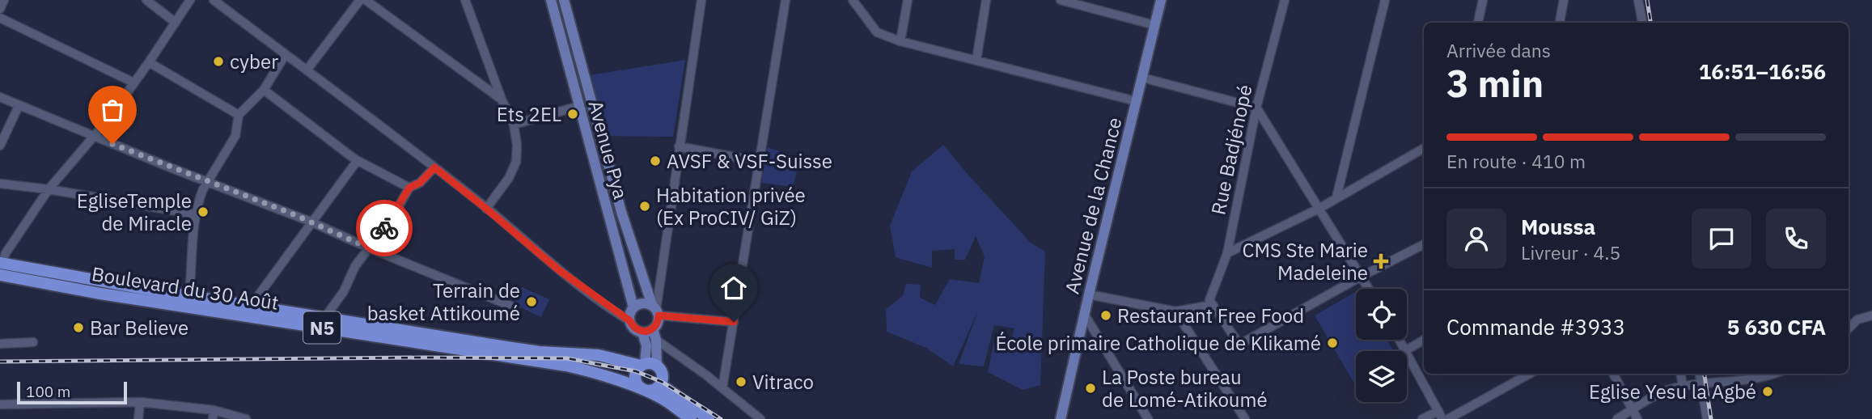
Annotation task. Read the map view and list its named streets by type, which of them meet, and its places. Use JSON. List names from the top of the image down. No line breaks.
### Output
{"streets":{"highway":["Boulevard du 30 Août","N5"],"main road":["Avenue Pya","Avenue de la Chance"],"street":["Rue Badjénopé"]},"places":{"other":["cyber","Ets 2EL","AVSF & VSF-Suisse","Habitation privée (Ex ProCIV/ GiZ)","EgliseTemple de Miracle","Terrain de basket Attikoumé","Restaurant Free Food","Bar Believe","École primaire Catholique de Klikamé","Vitraco","La Poste bureau de Lomé-Atikoumé","Eglise Yesu la Agbé"],"health":["CMS Ste Marie Madeleine"]},"scale_bar":"100 m","page":{"heading":["3 min","Arrivée dans","16:51–16:56"],"panel":["Moussa","Livreur · 4.5","Commande #3933","5 630 CFA"],"bar":"En route · 410 m","scale":"100 m"}}
